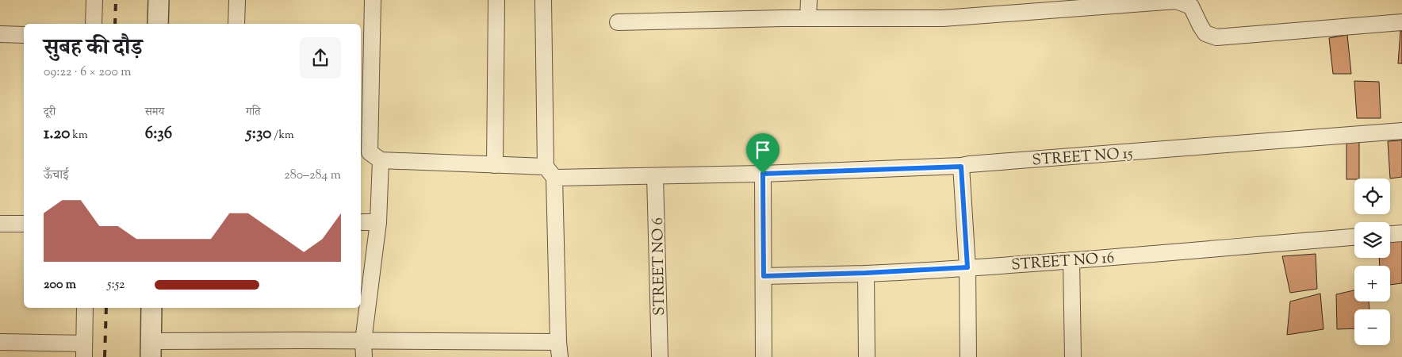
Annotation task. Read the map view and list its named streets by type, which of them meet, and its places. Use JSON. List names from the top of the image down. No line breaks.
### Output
{"streets":{"street":["STREET NO 15","STREET NO 16","STREET NO 6"]},"crossings":[["STREET NO 15","STREET NO 6"]],"page":{"heading":["सुबह की दौड़","09:22 · 6 × 200 m"],"stats":[["दूरी","1.20 km"],["समय","6:36"],["गति","5:30 /km"]],"chart":["ऊँचाई","280–284 m"],"map_buttons":["+","−"],"list":[{"name":"200 m","note":"5:52"}]}}
